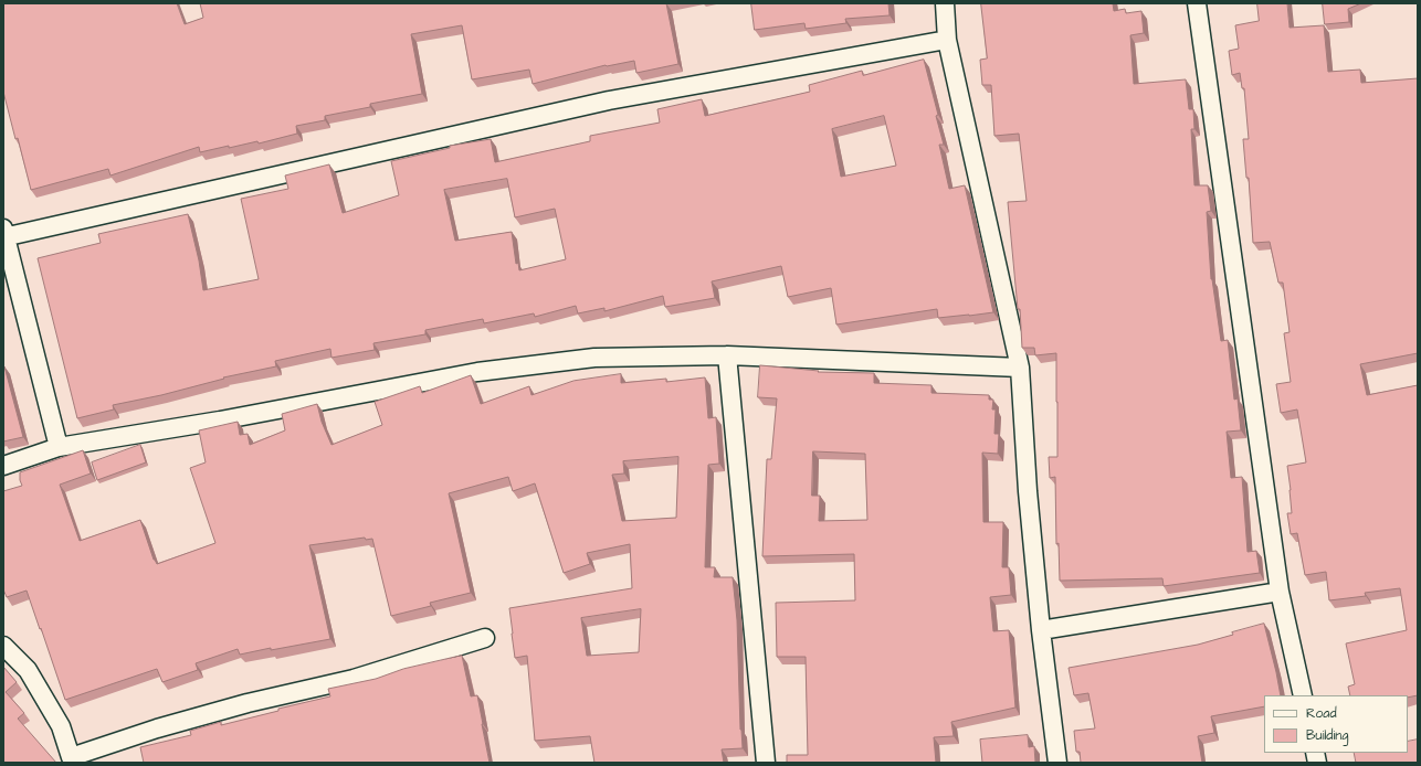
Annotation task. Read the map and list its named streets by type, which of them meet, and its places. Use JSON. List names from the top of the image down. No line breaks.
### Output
{"legend":["Road","Building"]}
